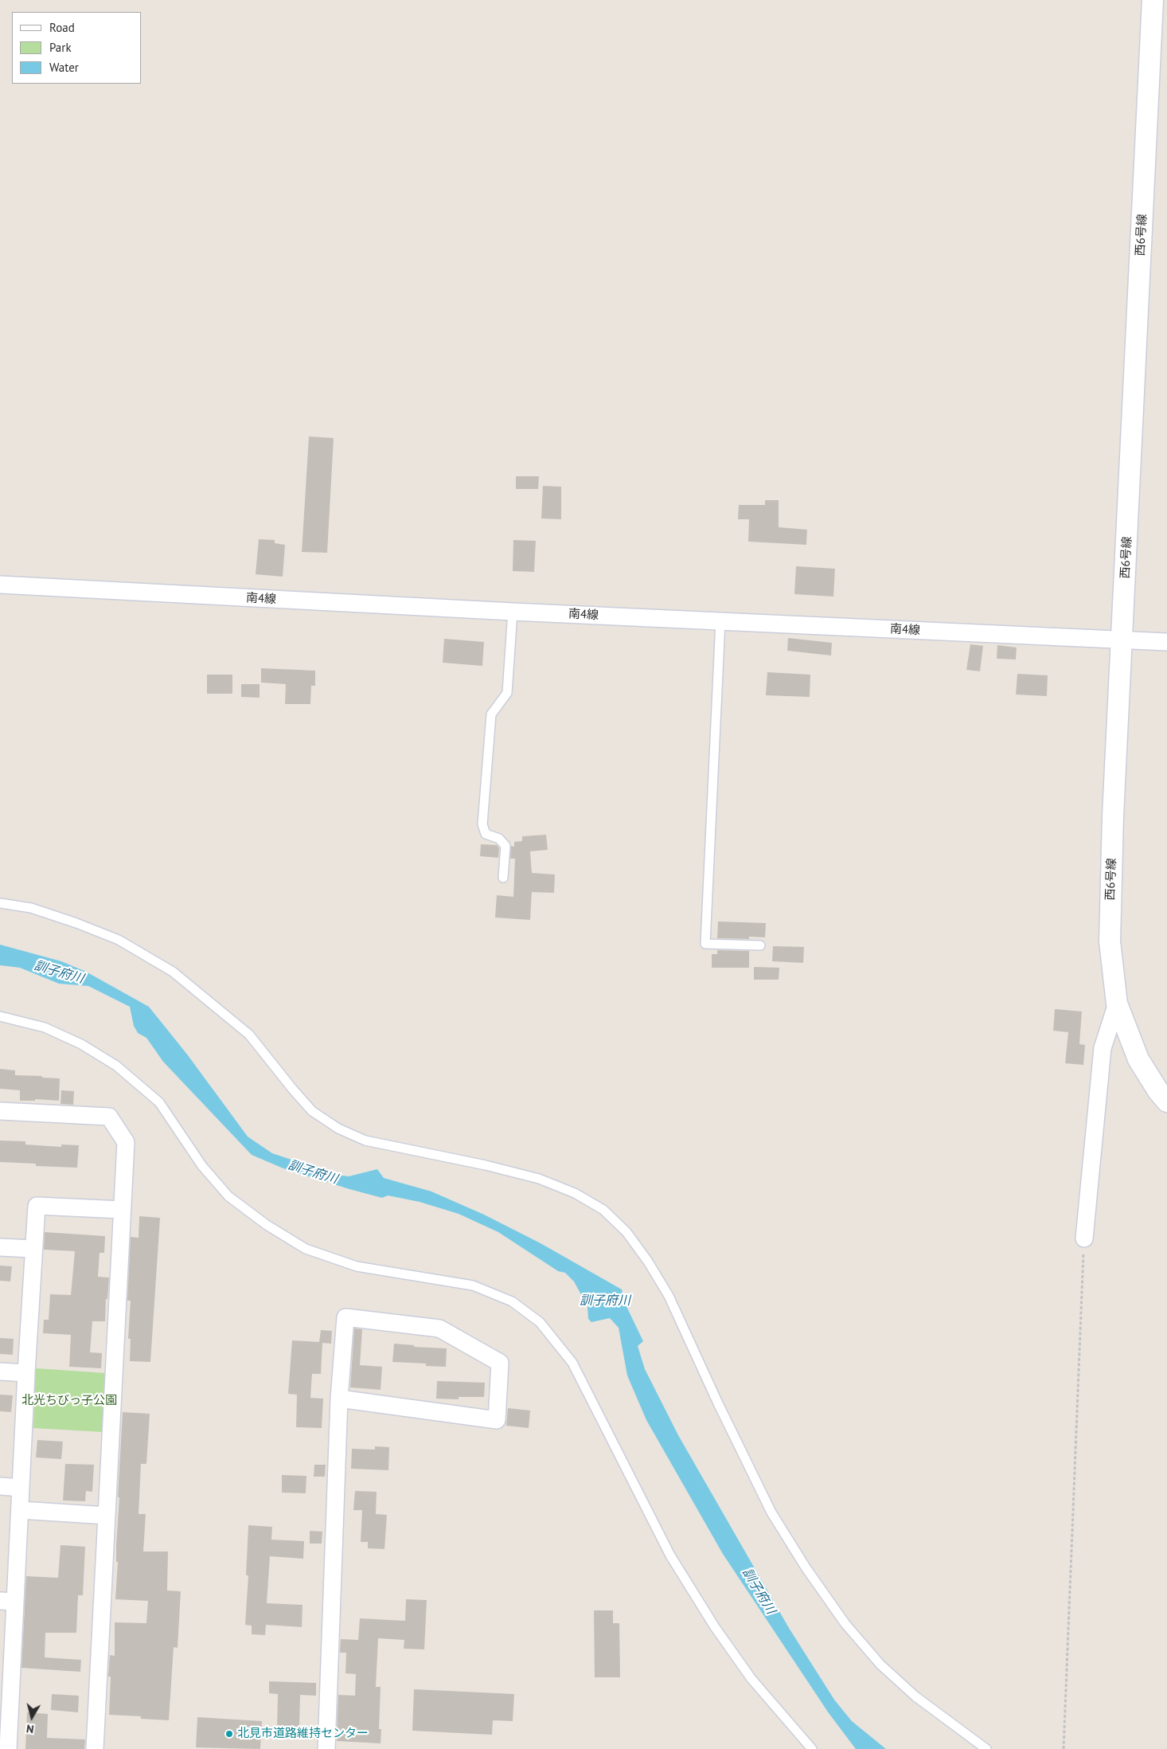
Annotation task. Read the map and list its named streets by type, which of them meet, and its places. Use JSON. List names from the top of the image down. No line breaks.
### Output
{"streets":{"street":["西6号線","南4線"]},"crossings":[["西6号線","南4線"]],"water":["訓子府川"],"parks":["北光ちびっ子公園"],"places":["北見市道路維持センター"],"legend":["Road","Park","Water"],"north":"bottom"}
